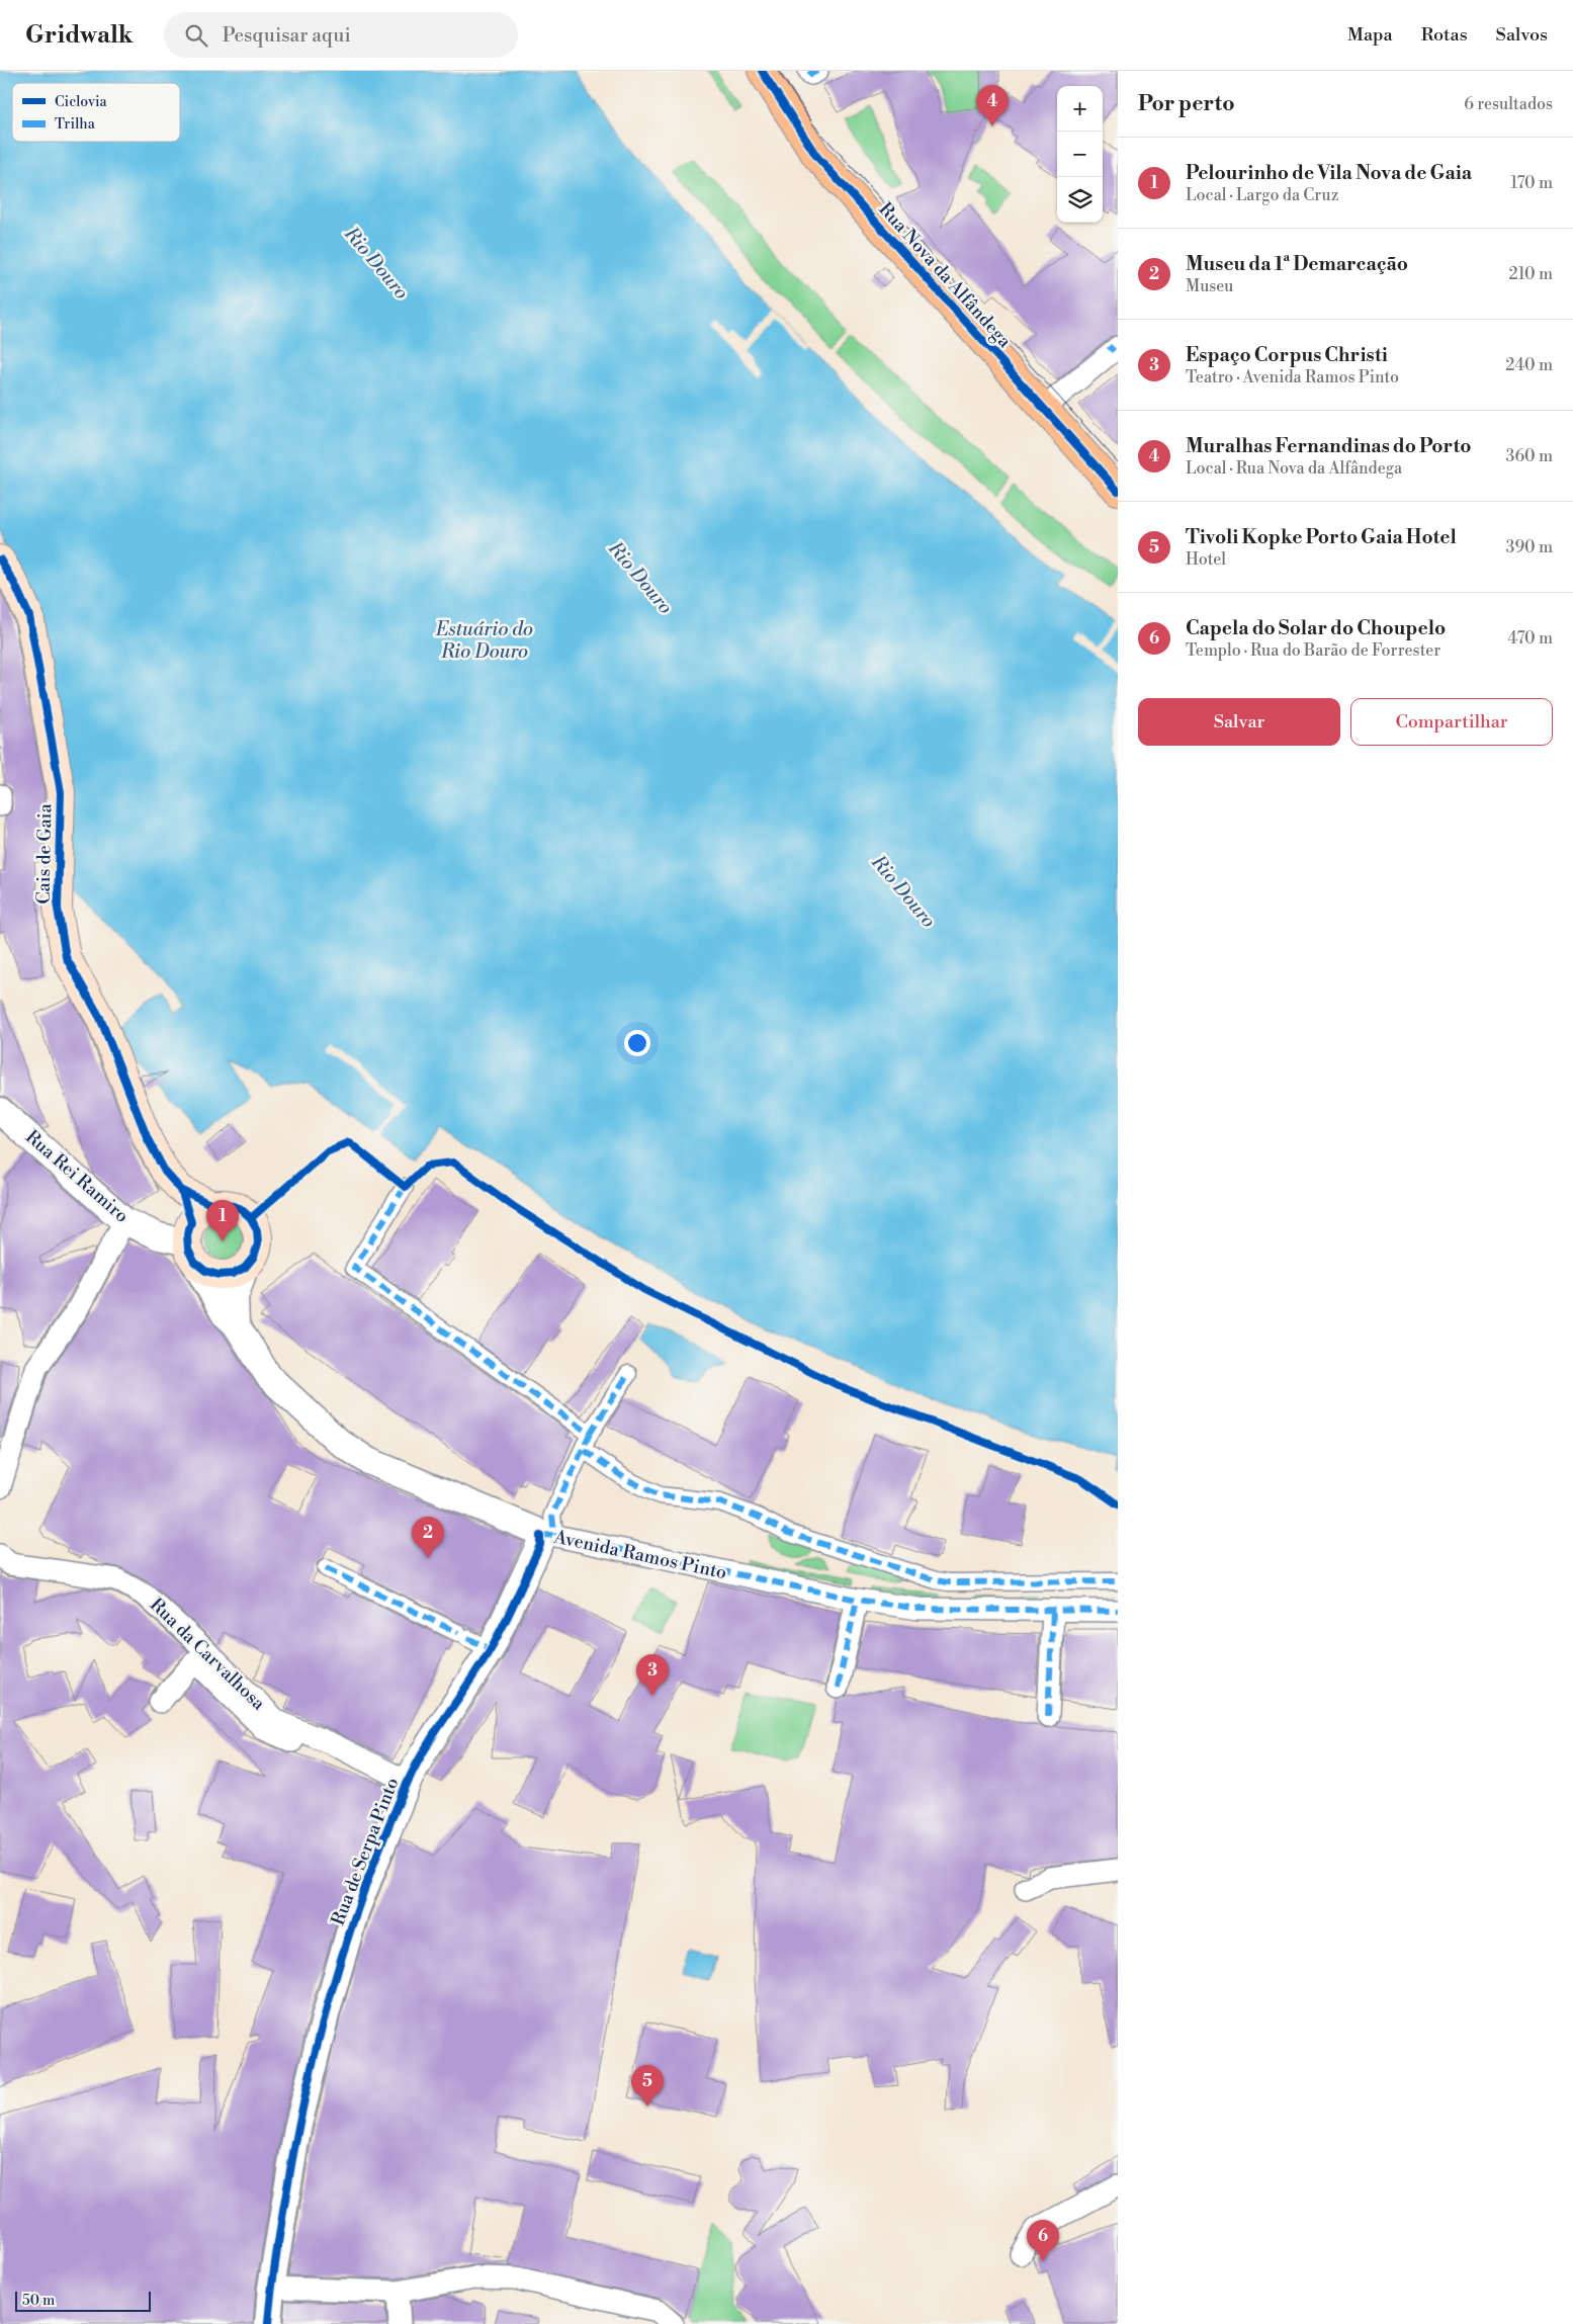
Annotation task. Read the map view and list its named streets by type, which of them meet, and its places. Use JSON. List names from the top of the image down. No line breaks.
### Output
{"streets":{"main road":["Rua Nova da Alfândega","Cais de Gaia"],"street":["Rua Rei Ramiro","Avenida Ramos Pinto","Rua da Carvalhosa","Rua de Serpa Pinto"]},"crossings":[["Cais de Gaia","Rua Rei Ramiro"],["Cais de Gaia","Avenida Ramos Pinto"],["Rua Rei Ramiro","Avenida Ramos Pinto"],["Avenida Ramos Pinto","Rua de Serpa Pinto"],["Rua da Carvalhosa","Rua de Serpa Pinto"]],"water":["Rio Douro","Estuário do Rio Douro"],"legend":["Ciclovia","Trilha"],"scale_bar":"50 m","page":{"header":"Gridwalk","search":"Pesquisar aqui","nav":["Mapa","Rotas","Salvos"],"heading":["Por perto","6 resultados"],"pins":["4","1","2","3","5","6"],"map_buttons":["+","−"],"list":[{"mark":"1","name":"Pelourinho de Vila Nova de Gaia","note":"Local · Largo da Cruz","value":"170 m"},{"mark":"2","name":"Museu da 1ª Demarcação","note":"Museu","value":"210 m"},{"mark":"3","name":"Espaço Corpus Christi","note":"Teatro · Avenida Ramos Pinto","value":"240 m"},{"mark":"4","name":"Muralhas Fernandinas do Porto","note":"Local · Rua Nova da Alfândega","value":"360 m"},{"mark":"5","name":"Tivoli Kopke Porto Gaia Hotel","note":"Hotel","value":"390 m"},{"mark":"6","name":"Capela do Solar do Choupelo","note":"Templo · Rua do Barão de Forrester","value":"470 m"}],"buttons":["Salvar","Compartilhar"],"scale":"50 m"}}
